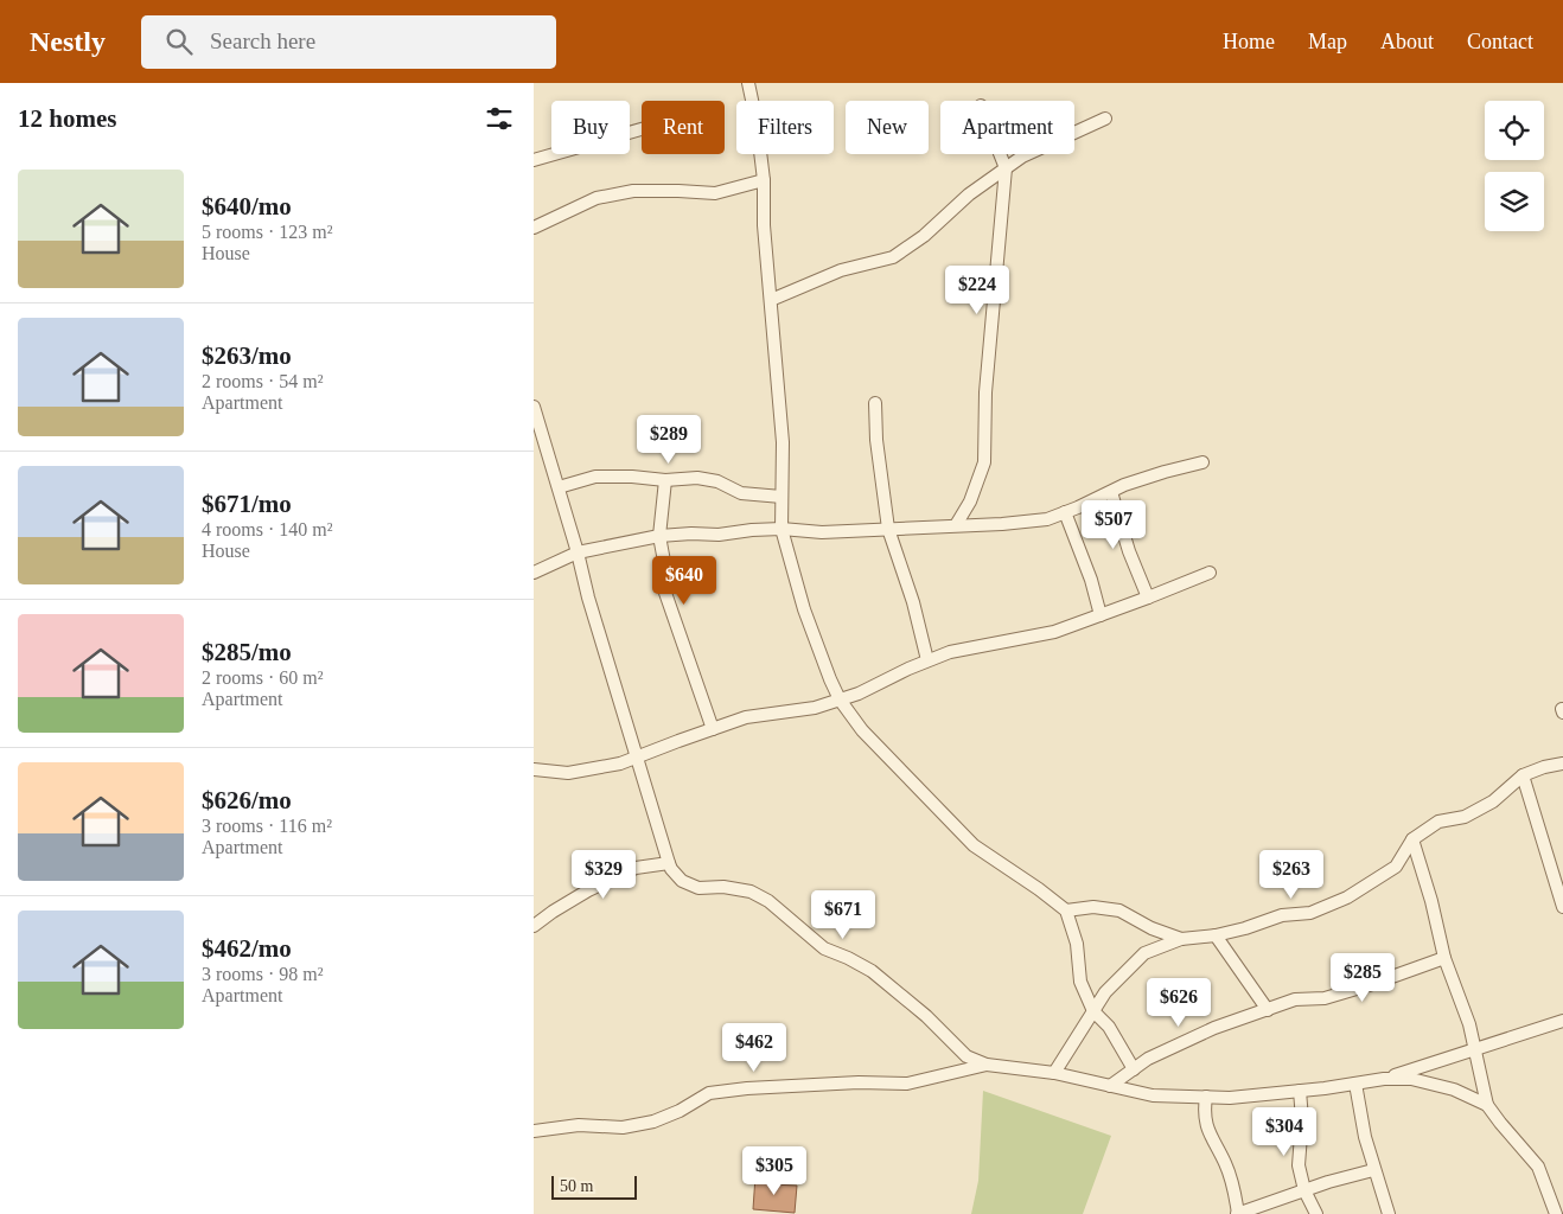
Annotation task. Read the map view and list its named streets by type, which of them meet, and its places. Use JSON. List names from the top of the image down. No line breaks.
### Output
{"scale_bar":"50 m","page":{"header":"Nestly","search":"Search here","nav":["Home","Map","About","Contact"],"heading":"12 homes","chip":["Buy","Rent","Filters","New","Apartment"],"list":[{"name":"$640/mo","note":"5 rooms · 123 m² · House"},{"name":"$263/mo","note":"2 rooms · 54 m² · Apartment"},{"name":"$671/mo","note":"4 rooms · 140 m² · House"},{"name":"$285/mo","note":"2 rooms · 60 m² · Apartment"},{"name":"$626/mo","note":"3 rooms · 116 m² · Apartment"},{"name":"$462/mo","note":"3 rooms · 98 m² · Apartment"}],"price":["$224","$289","$507","$640","$329","$263","$671","$285","$626","$462","$304","$305"],"scale":"50 m"}}
